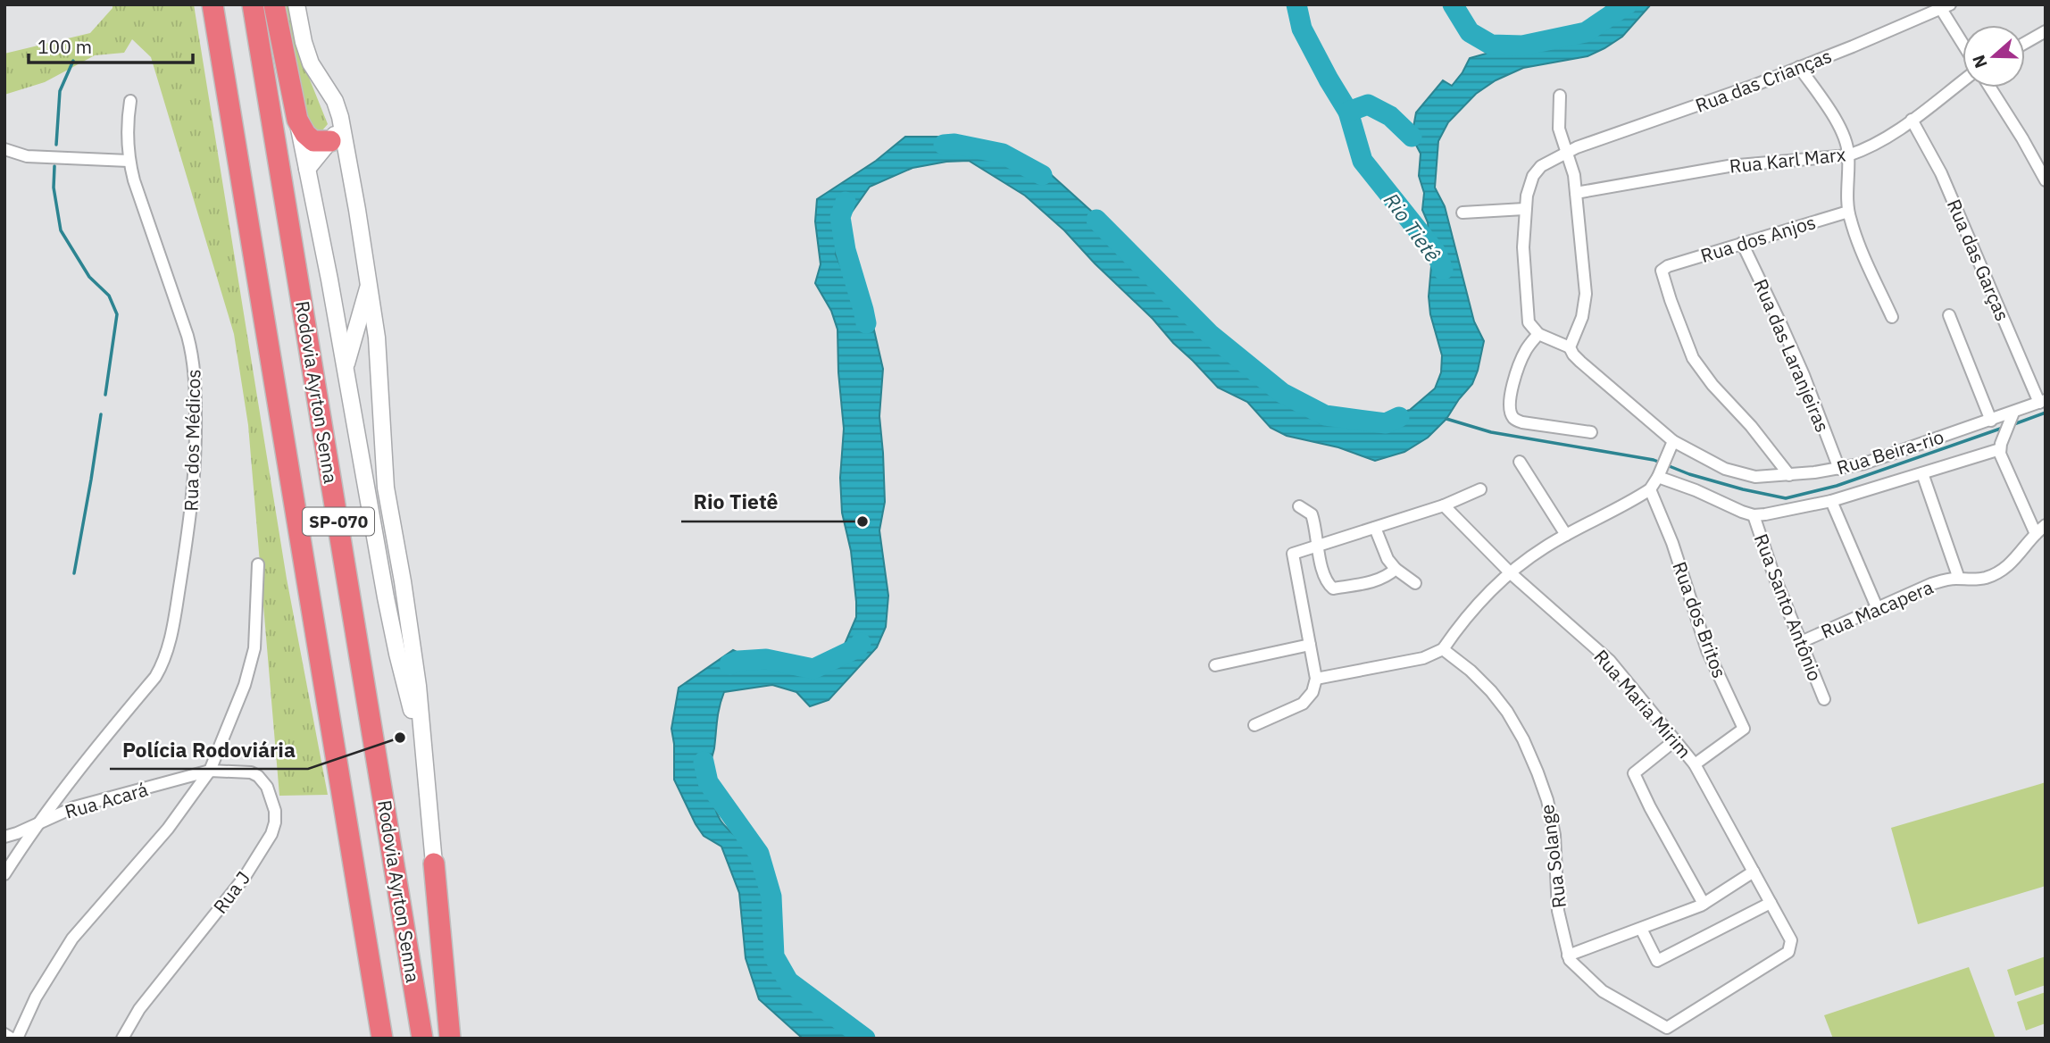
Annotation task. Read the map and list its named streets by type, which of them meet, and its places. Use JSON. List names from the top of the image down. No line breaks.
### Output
{"streets":{"highway":["Rodovia Ayrton Senna","SP-070"],"street":["Rua das Crianças","Rua Karl Marx","Rua dos Anjos","Rua das Garças","Rua das Laranjeiras","Rua dos Médicos","Rua Beira-rio","Rua Santo Antônio","Rua Macapera","Rua dos Britos","Rua Maria Mirim","Rua Acará","Rua Solange","Rua J"]},"crossings":[["Rua Karl Marx","Rua das Garças"],["Rua dos Anjos","Rua das Laranjeiras"],["Rua dos Anjos","Rua Beira-rio"],["Rua das Garças","Rua Beira-rio"],["Rua das Laranjeiras","Rua Beira-rio"],["Rua dos Médicos","Rua Acará"],["Rua Santo Antônio","Rua Macapera"],["Rua dos Britos","Rua Maria Mirim"],["Rua Maria Mirim","Rua Solange"],["Rua Acará","Rua J"]],"water":["Rio Tietê"],"places":["Rio Tietê","Polícia Rodoviária"],"scale_bar":"100 m","north":"left"}
